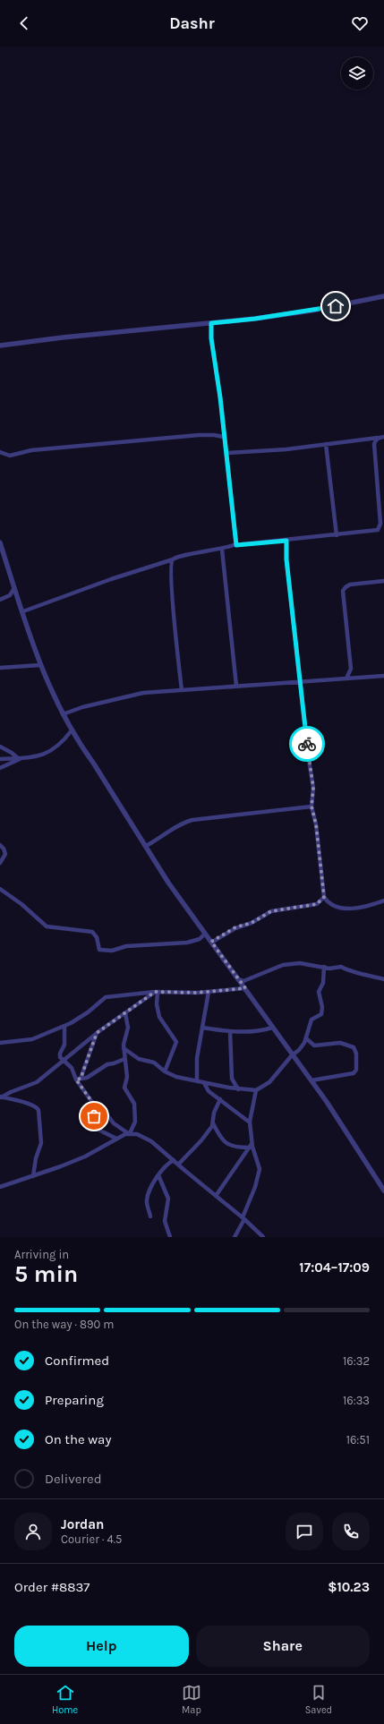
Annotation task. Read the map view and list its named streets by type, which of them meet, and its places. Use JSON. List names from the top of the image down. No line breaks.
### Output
{"page":{"header":"Dashr","heading":["5 min","Arriving in","17:04–17:09"],"panel":["Jordan","Courier · 4.5","Order #8837","$10.23"],"bar":"On the way · 890 m","list":[["Confirmed","16:32"],["Preparing","16:33"],["On the way","16:51"],"Delivered"],"buttons":["Help","Share"],"tabs":["Home","Map","Saved"]}}
